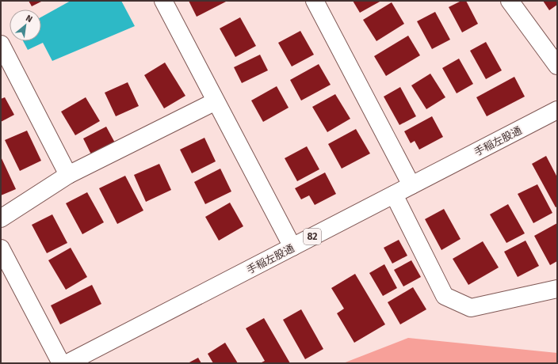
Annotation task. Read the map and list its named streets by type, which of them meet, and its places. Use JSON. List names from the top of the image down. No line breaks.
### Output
{"streets":{"street":["手稲左股通","82"]},"north":"top right"}
